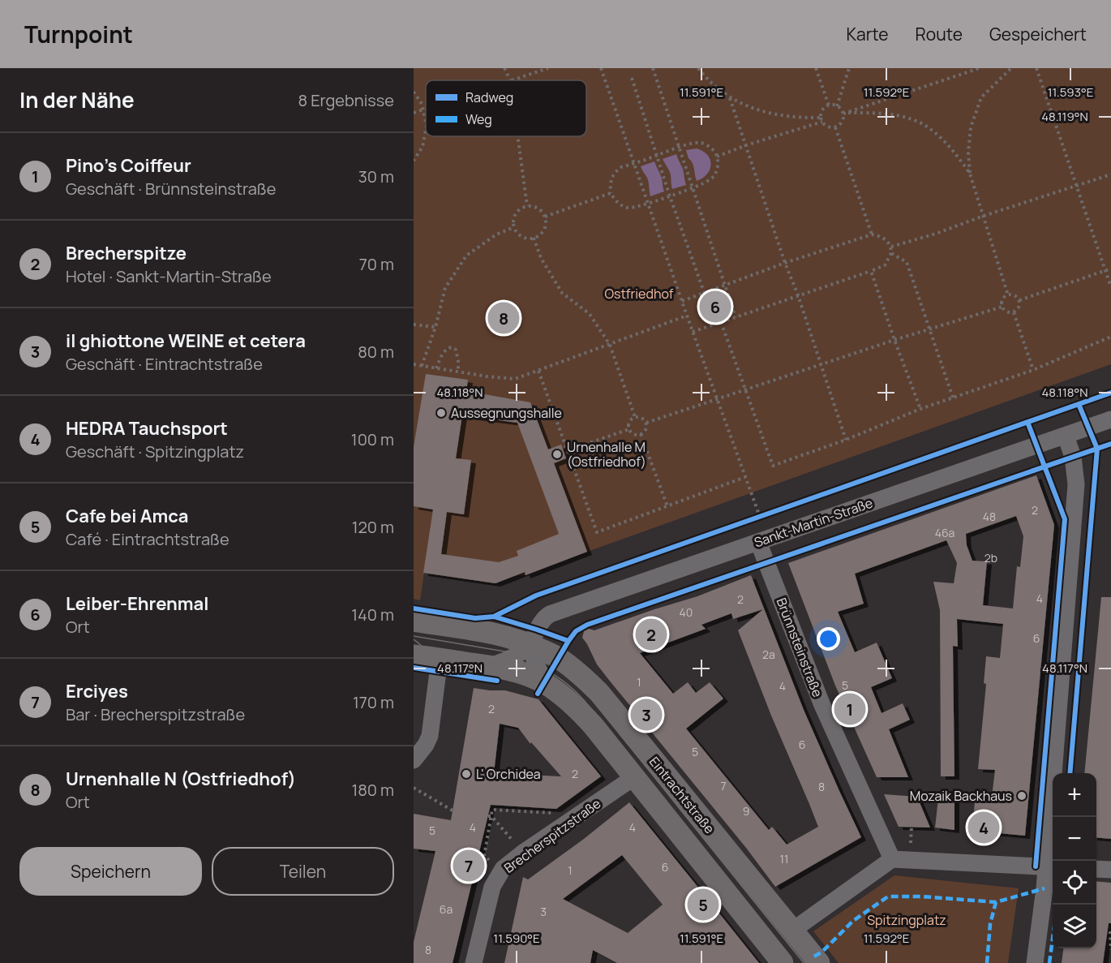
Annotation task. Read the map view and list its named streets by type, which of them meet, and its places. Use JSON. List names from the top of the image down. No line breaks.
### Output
{"streets":{"main road":["Eintrachtstraße"],"street":["Sankt-Martin-Straße","Brünnsteinstraße","Brecherspitzstraße"]},"crossings":[["Sankt-Martin-Straße","Brünnsteinstraße"],["Sankt-Martin-Straße","Eintrachtstraße"],["Eintrachtstraße","Brecherspitzstraße"]],"parks":["Ostfriedhof","Spitzingplatz"],"places":["Aussegnungshalle","Urnenhalle M (Ostfriedhof)","L' Orchidea","Mozaik Backhaus"],"house_numbers":["2","48","46a","2b","4","2","40","6","2a","1","5","4","2","6","5","2","7","8","9","4","4","5","11","6","1","6a","3","8"],"legend":["Radweg","Weg"],"page":{"header":"Turnpoint","nav":["Karte","Route","Gespeichert"],"heading":["In der Nähe","8 Ergebnisse"],"list":[{"mark":"1","name":"Pino's Coiffeur","note":"Geschäft · Brünnsteinstraße","value":"30 m"},{"mark":"2","name":"Brecherspitze","note":"Hotel · Sankt-Martin-Straße","value":"70 m"},{"mark":"3","name":"il ghiottone WEINE et cetera","note":"Geschäft · Eintrachtstraße","value":"80 m"},{"mark":"4","name":"HEDRA Tauchsport","note":"Geschäft · Spitzingplatz","value":"100 m"},{"mark":"5","name":"Cafe bei Amca","note":"Café · Eintrachtstraße","value":"120 m"},{"mark":"6","name":"Leiber-Ehrenmal","note":"Ort","value":"140 m"},{"mark":"7","name":"Erciyes","note":"Bar · Brecherspitzstraße","value":"170 m"},{"mark":"8","name":"Urnenhalle N (Ostfriedhof)","note":"Ort","value":"180 m"}],"pins":["6","8","2","1","3","4","7","5"],"map_buttons":["+","−"],"buttons":["Speichern","Teilen"]},"coordinates":["11.591°E","11.592°E","11.593°E","48.119°N","48.118°N","48.117°N","11.590°E"]}
